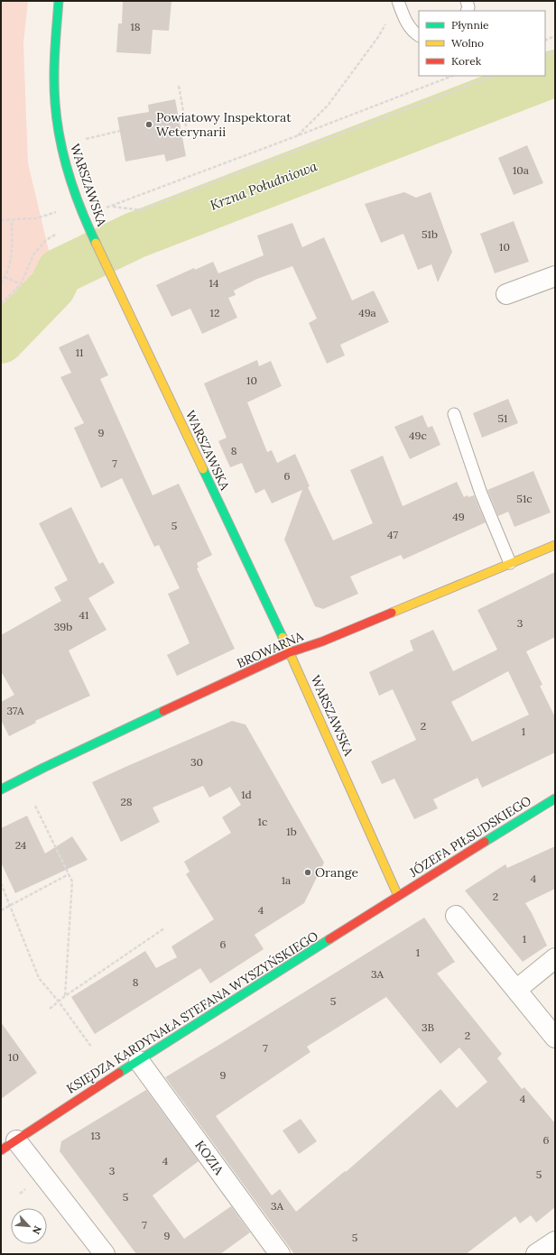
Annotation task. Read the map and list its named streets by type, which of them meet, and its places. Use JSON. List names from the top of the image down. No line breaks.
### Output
{"streets":{"main road":["WARSZAWSKA","BROWARNA","JÓZEFA PIŁSUDSKIEGO","KSIĘDZA KARDYNAŁA STEFANA WYSZYŃSKIEGO"],"street":["KOZIA"]},"crossings":[["WARSZAWSKA","BROWARNA"],["WARSZAWSKA","JÓZEFA PIŁSUDSKIEGO"],["WARSZAWSKA","KSIĘDZA KARDYNAŁA STEFANA WYSZYŃSKIEGO"],["JÓZEFA PIŁSUDSKIEGO","KSIĘDZA KARDYNAŁA STEFANA WYSZYŃSKIEGO"],["KSIĘDZA KARDYNAŁA STEFANA WYSZYŃSKIEGO","KOZIA"]],"water":["Krzna Południowa"],"places":["Powiatowy Inspektorat Weterynarii","Orange"],"house_numbers":["18","10a","51b","10","14","12","49a","11","10","51","9","49c","8","7","6","51c","49","5","47","41","3","39b","37A","2","1","30","1d","28","1c","1b","24","4","1a","2","4","1","6","1","3A","8","5","3B","2","7","10","9","4","13","6","4","3","5","5","3A","7","9","5"],"legend":["Płynnie","Wolno","Korek"],"north":"bottom right"}
